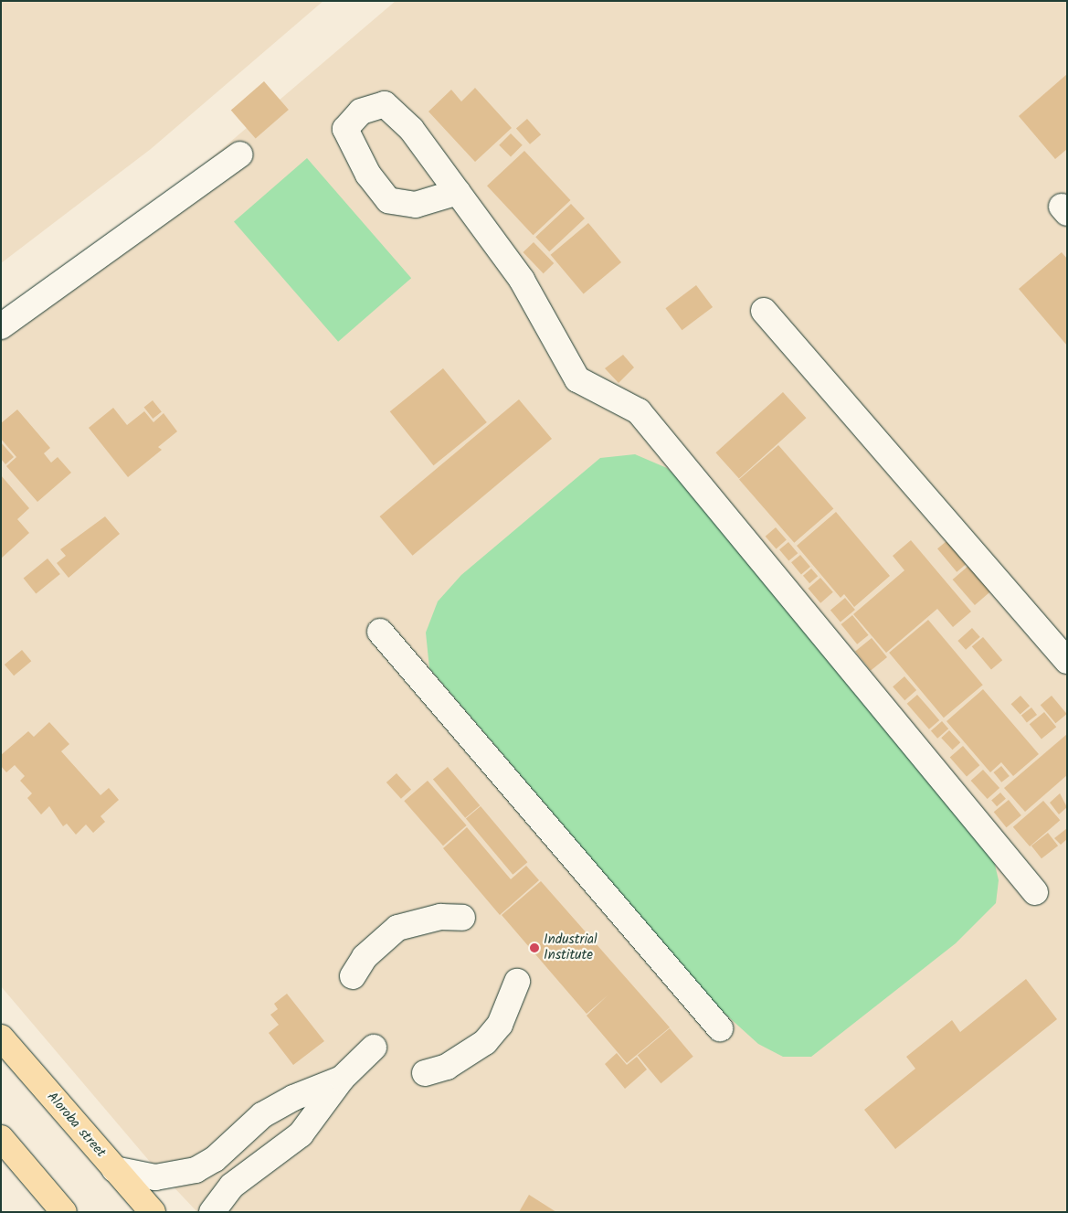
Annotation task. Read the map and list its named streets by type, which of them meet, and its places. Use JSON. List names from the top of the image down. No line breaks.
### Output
{"streets":{"highway":["Aloroba street"]},"places":["Industrial Institute"]}
